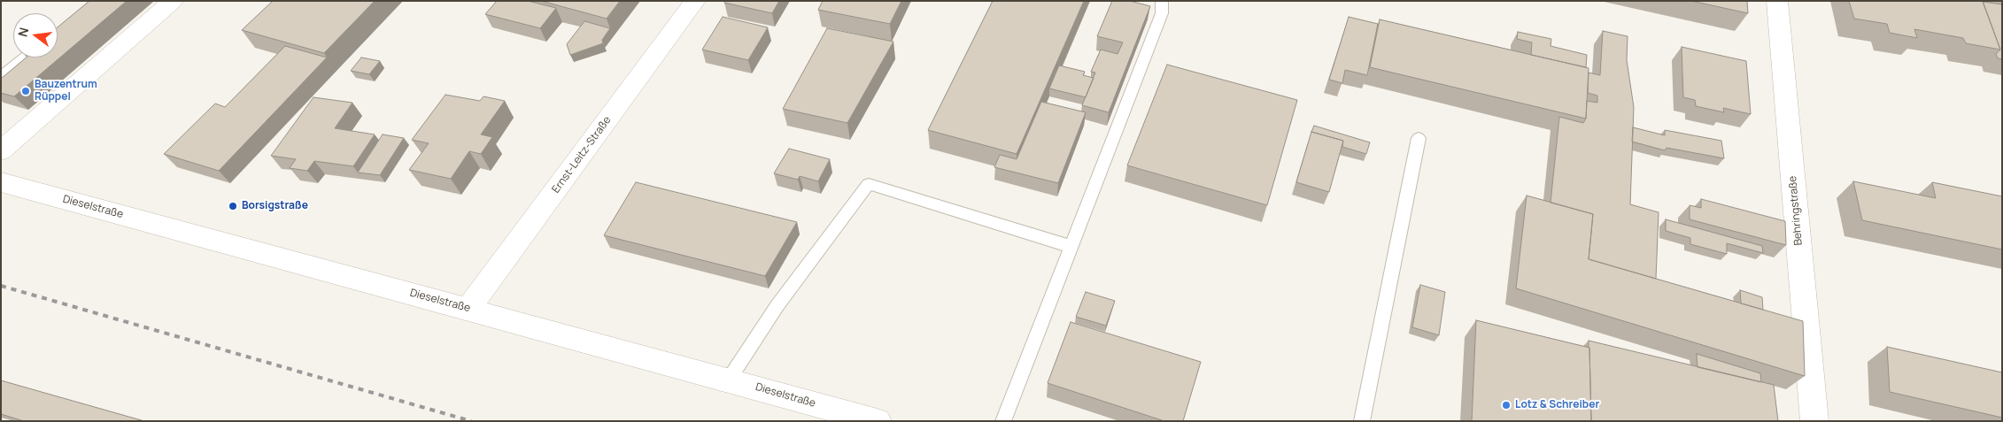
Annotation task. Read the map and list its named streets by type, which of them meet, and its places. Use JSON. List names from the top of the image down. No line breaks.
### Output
{"streets":{"street":["Ernst-Leitz-Straße","Dieselstraße","Behringstraße"]},"crossings":[["Ernst-Leitz-Straße","Dieselstraße"]],"places":["Bauzentrum Rüppel","Borsigstraße","Lotz & Schreiber"],"north":"left"}
